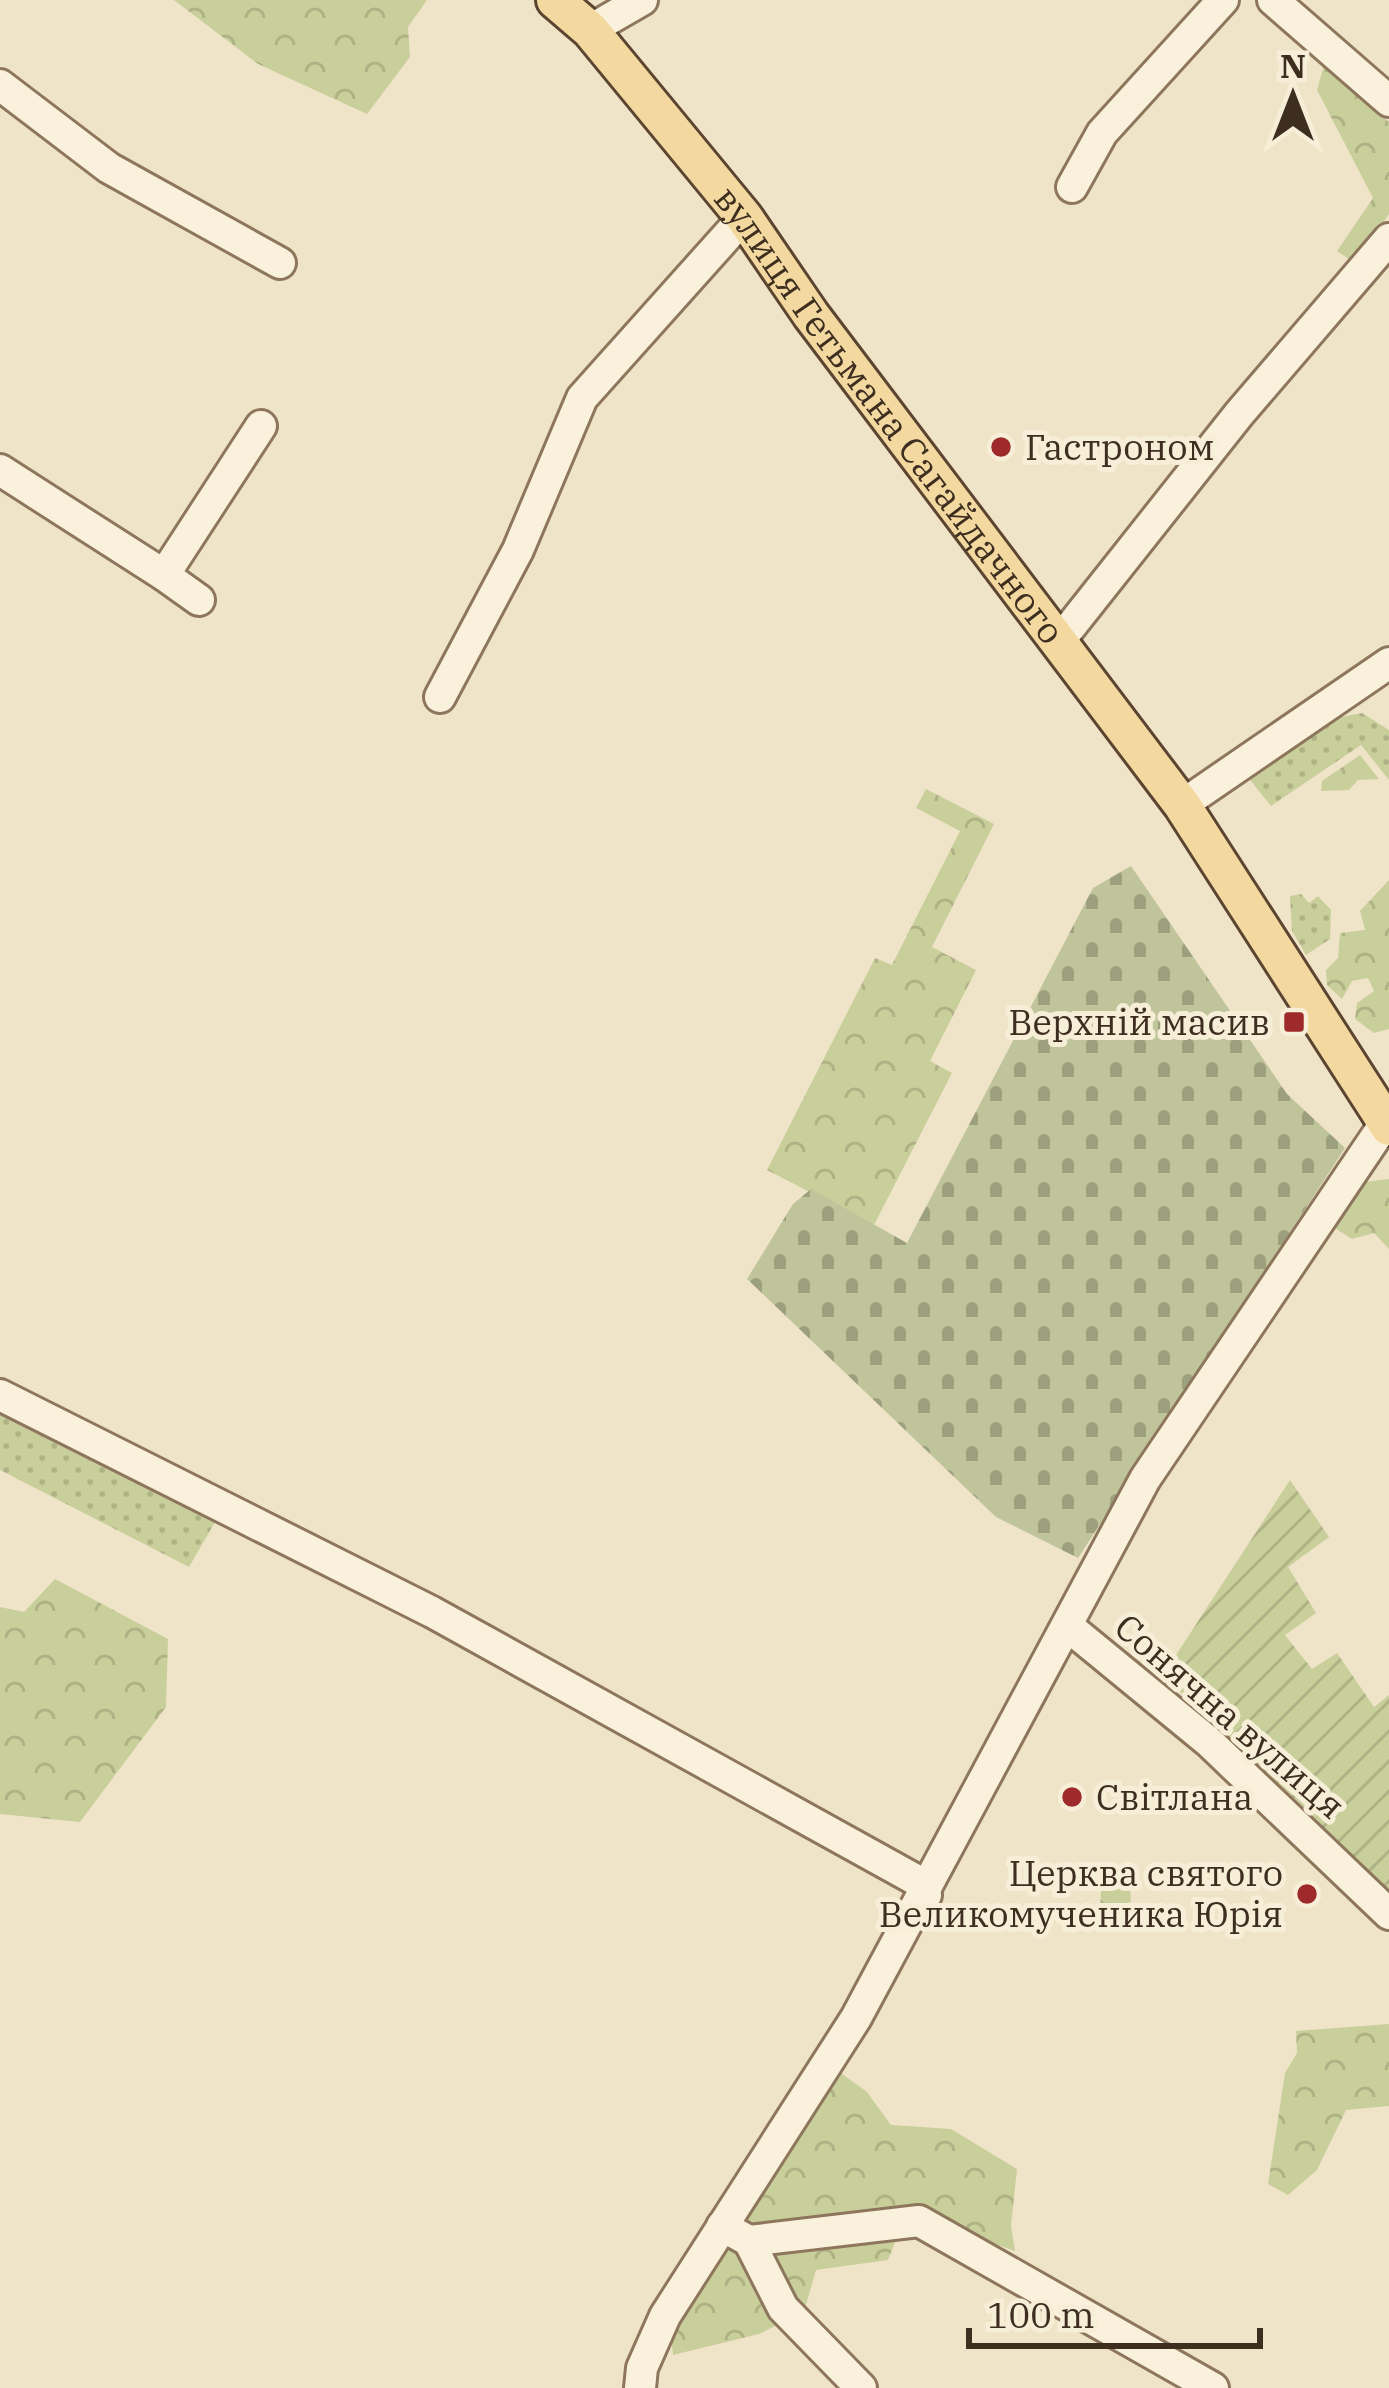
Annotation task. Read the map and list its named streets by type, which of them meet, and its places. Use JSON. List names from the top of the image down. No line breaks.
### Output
{"streets":{"main road":["вулиця Гетьмана Сагайдачного"],"street":["Сонячна вулиця"]},"places":{"other":["Гастроном","Світлана","Церква святого Великомученика Юрія"],"transit":["Верхній масив"]},"scale_bar":"100 m","north":"top"}
